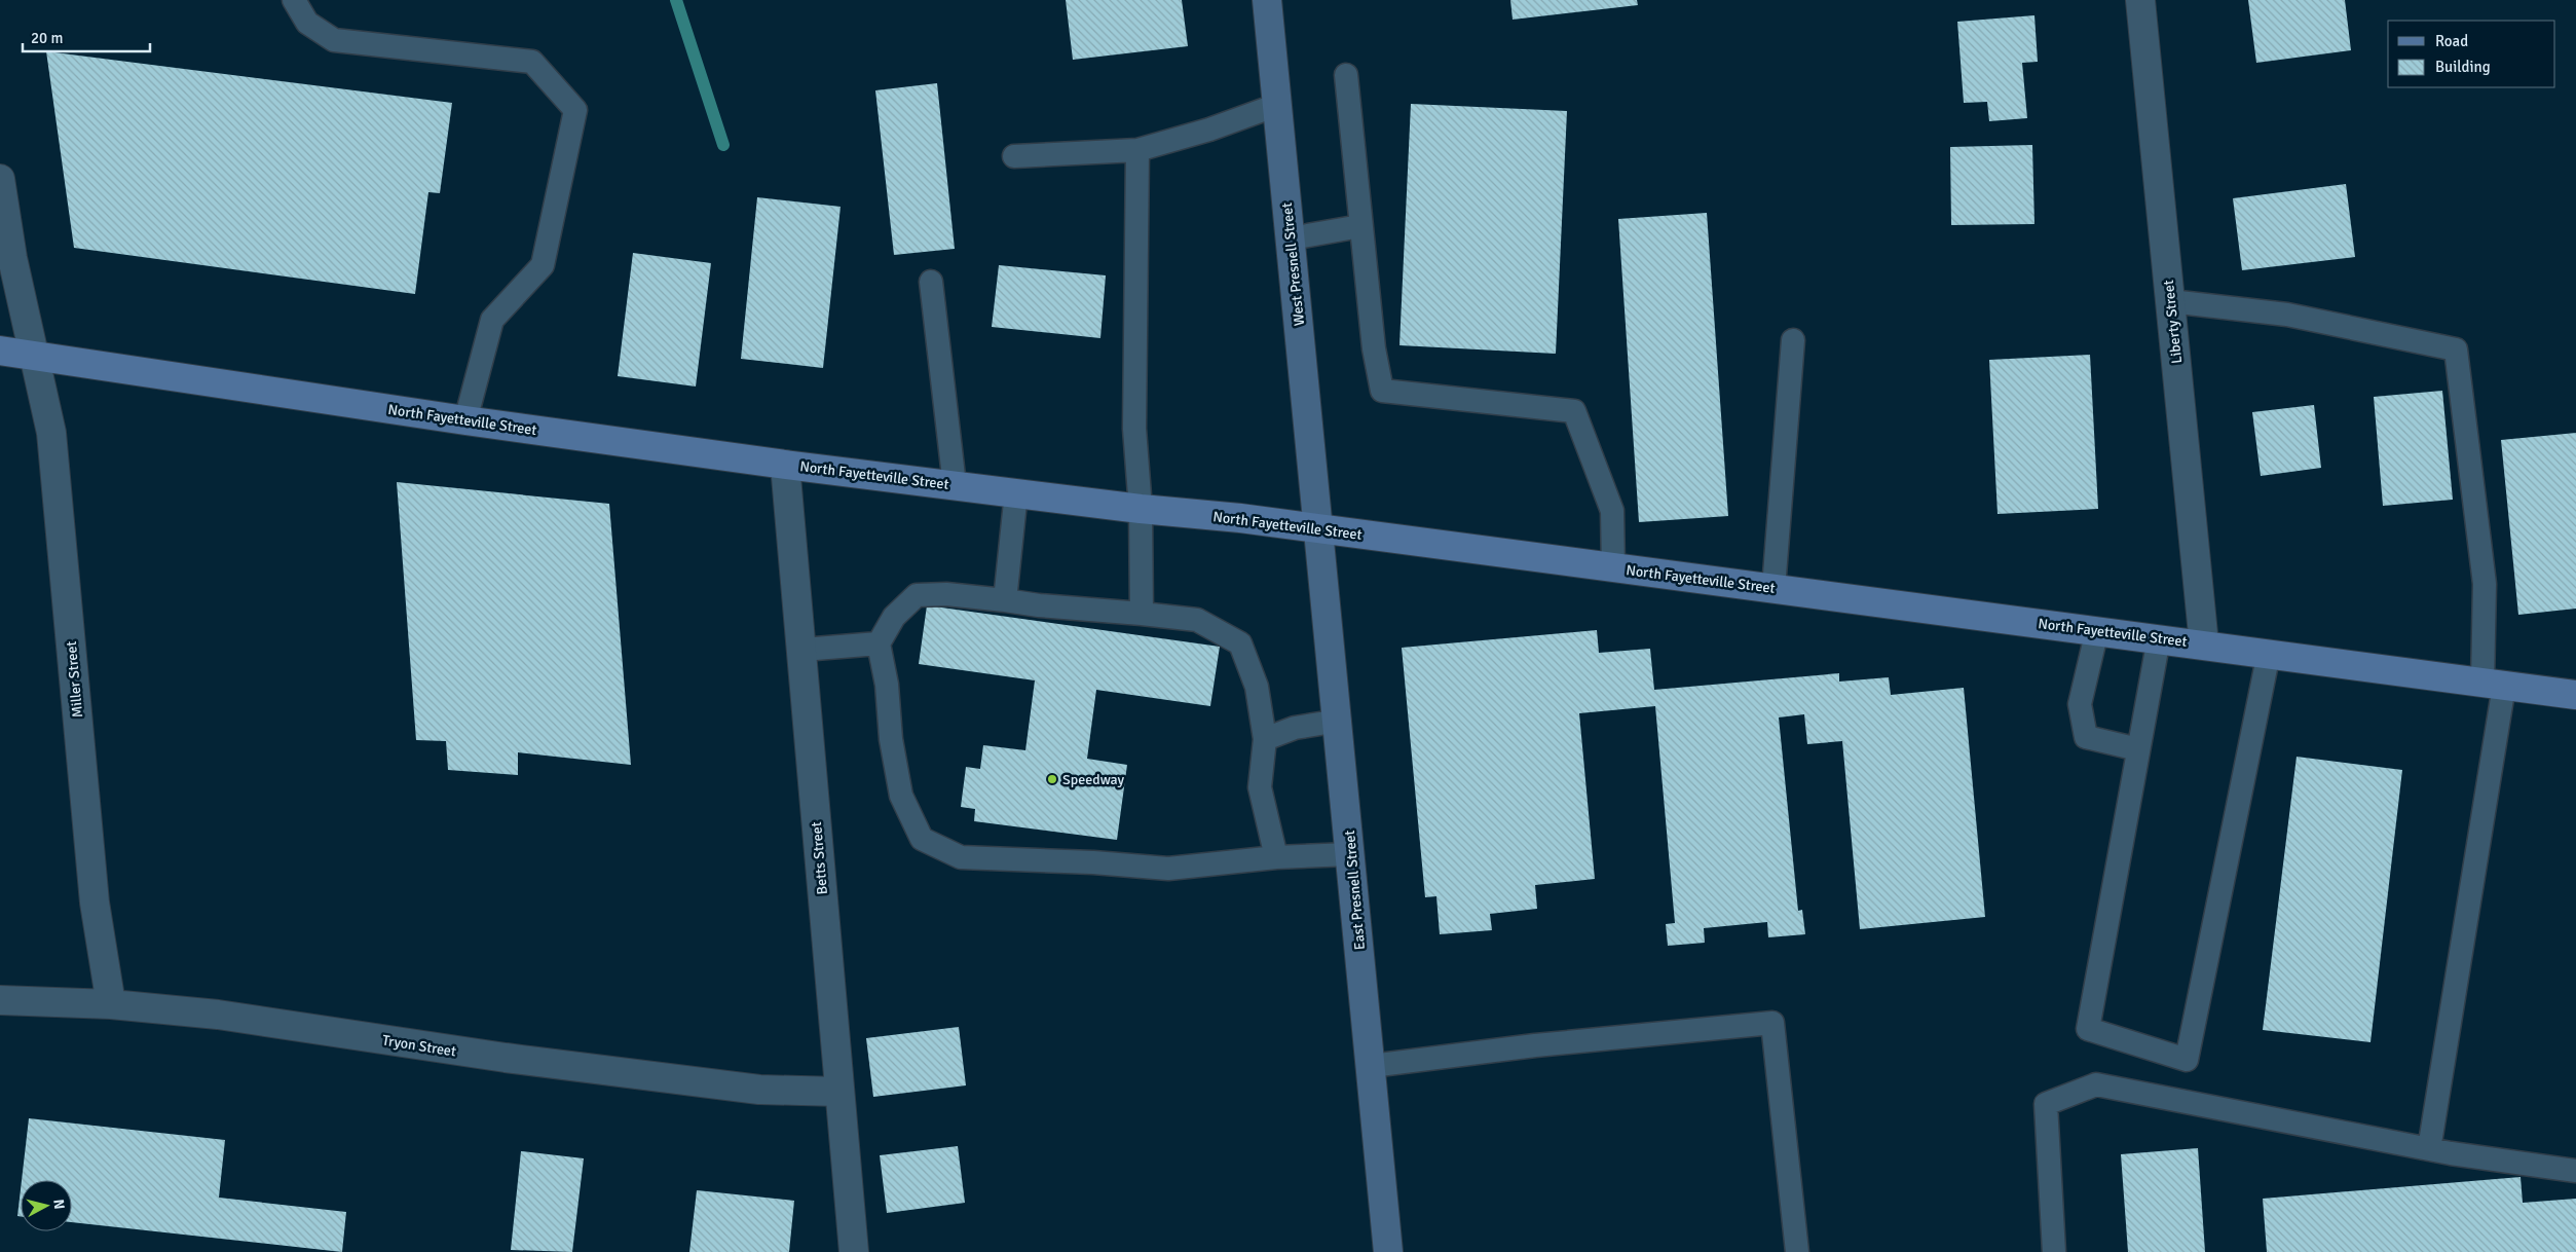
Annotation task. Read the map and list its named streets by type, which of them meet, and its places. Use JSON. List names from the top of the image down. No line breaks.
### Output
{"streets":{"main road":["West Presnell Street","North Fayetteville Street","East Presnell Street"],"street":["Liberty Street","Miller Street","Betts Street","Tryon Street"]},"crossings":[["West Presnell Street","North Fayetteville Street"],["West Presnell Street","East Presnell Street"],["Liberty Street","North Fayetteville Street"],["North Fayetteville Street","Miller Street"],["North Fayetteville Street","Betts Street"],["North Fayetteville Street","East Presnell Street"],["Miller Street","Tryon Street"],["Betts Street","Tryon Street"]],"places":["Speedway"],"legend":["Road","Building"],"scale_bar":"20 m","north":"right"}
